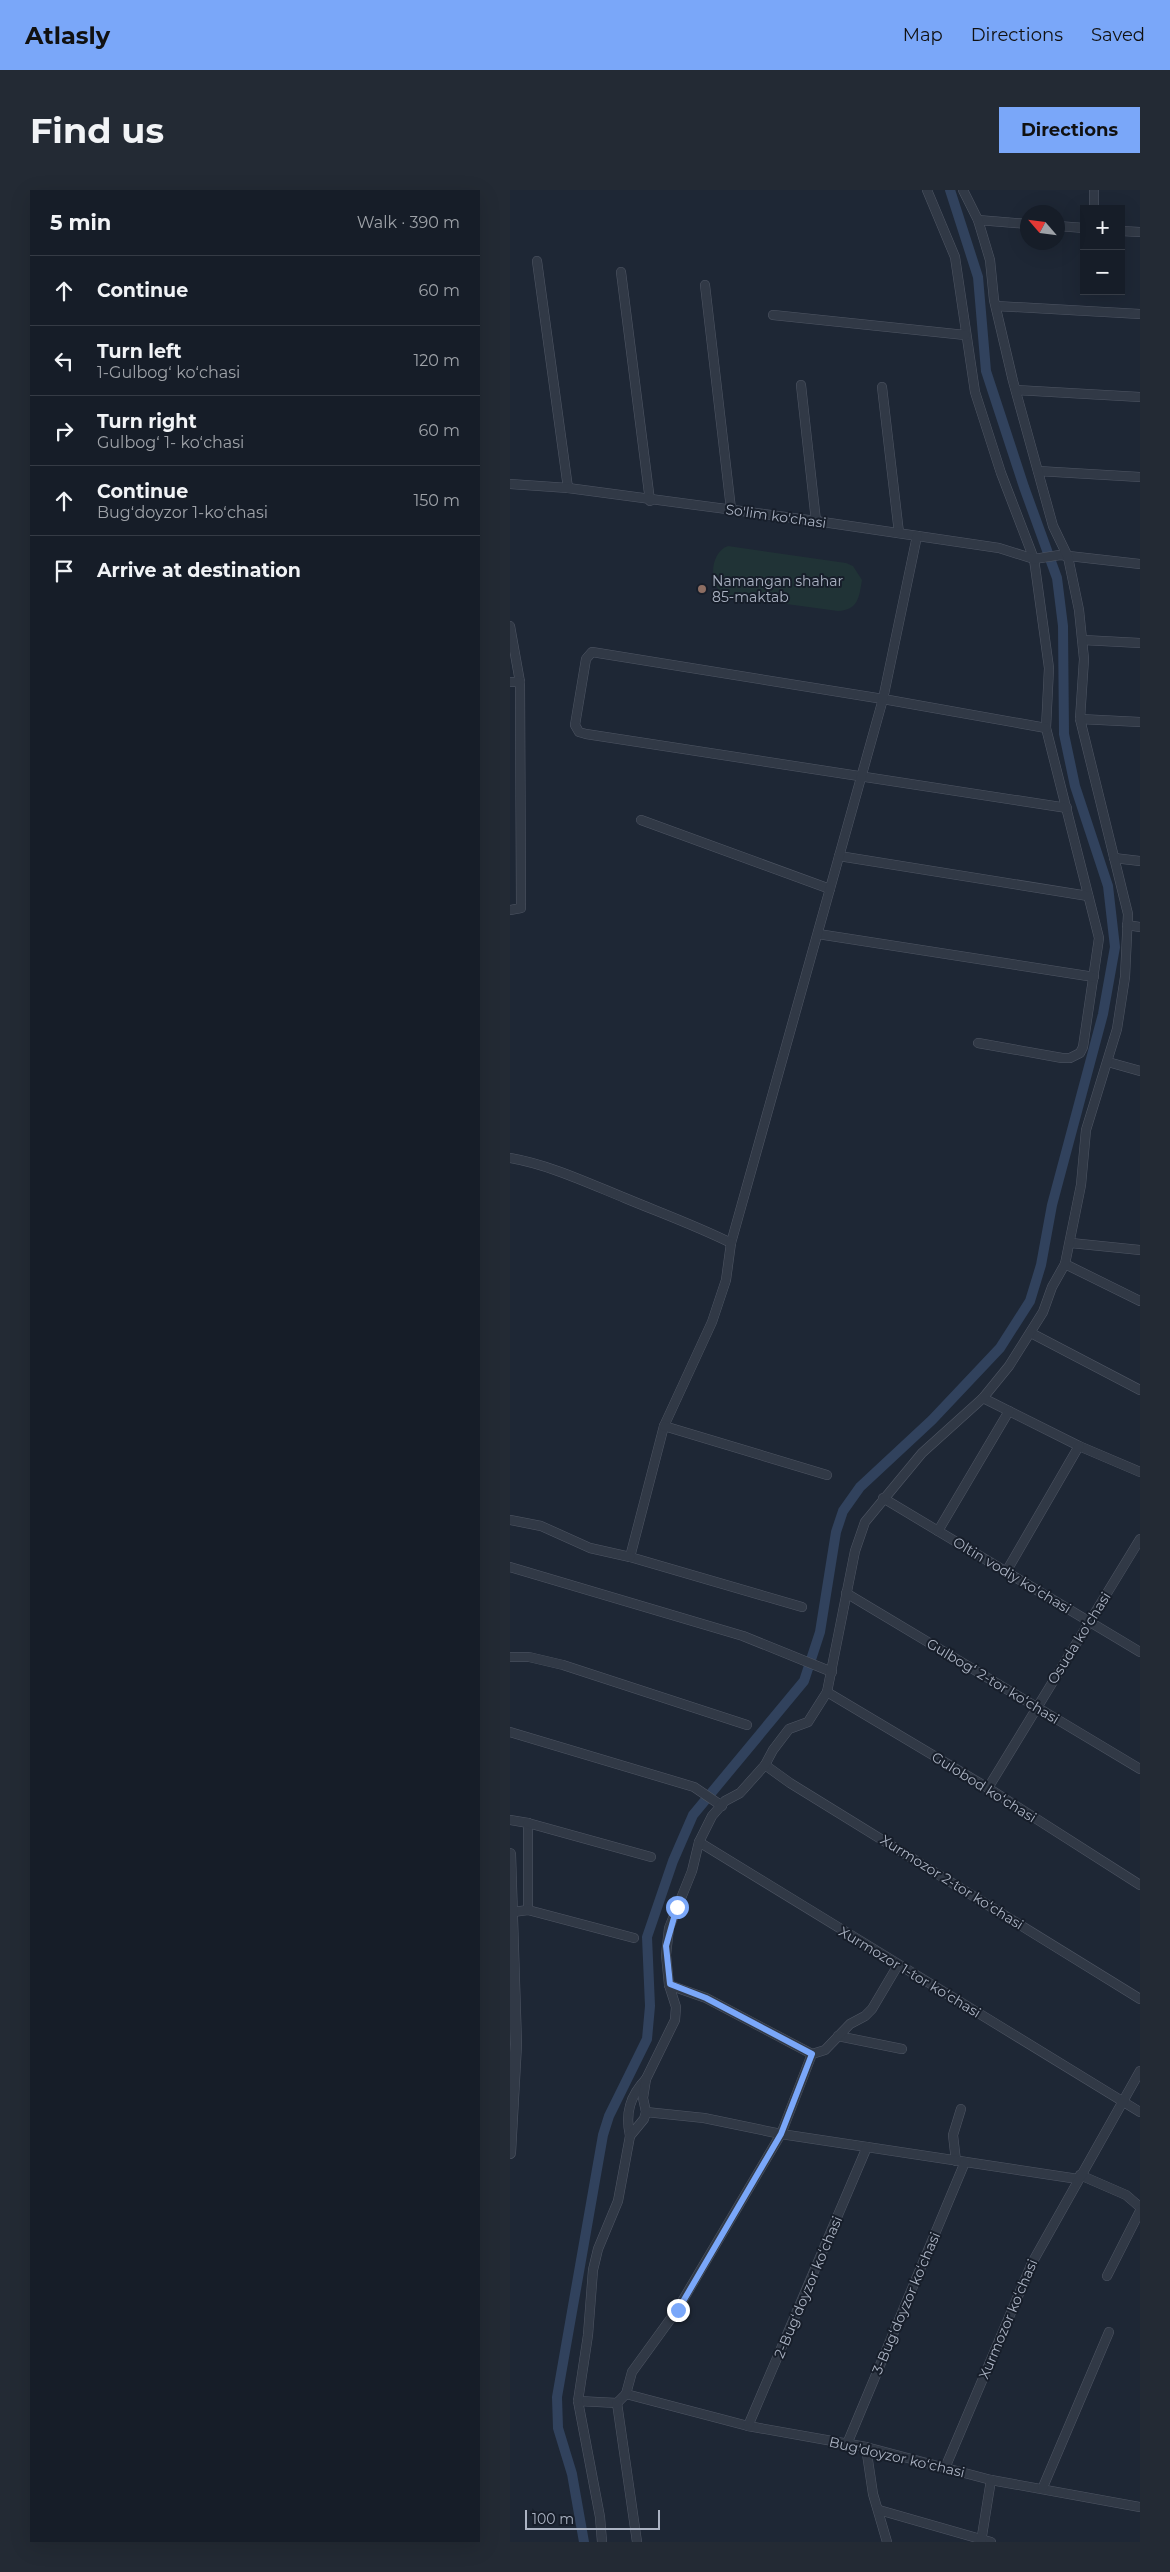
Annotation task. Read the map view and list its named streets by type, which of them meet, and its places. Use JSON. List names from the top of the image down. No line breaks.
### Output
{"streets":{"street":["So'lim ko'chasi","Oltin vodiy koʻchasi","Osuda koʻchasi","Gulbogʻ 2-tor koʻchasi","Gulobod koʻchasi","Xurmozor 2-tor koʻchasi","Xurmozor 1-tor koʻchasi","2-Bugʻdoyzor koʻchasi","3-Bugʻdoyzor koʻchasi","Xurmozor koʻchasi","Bug'doyzor koʻchasi"]},"crossings":[["Oltin vodiy koʻchasi","Osuda koʻchasi"],["Osuda koʻchasi","Gulbogʻ 2-tor koʻchasi"],["Osuda koʻchasi","Gulobod koʻchasi"],["Xurmozor 1-tor koʻchasi","Xurmozor koʻchasi"],["2-Bugʻdoyzor koʻchasi","Bug'doyzor koʻchasi"],["3-Bugʻdoyzor koʻchasi","Bug'doyzor koʻchasi"],["Xurmozor koʻchasi","Bug'doyzor koʻchasi"]],"places":["Namangan shahar 85-maktab"],"scale_bar":"100 m","north":"top left","page":{"header":"Atlasly","nav":["Map","Directions","Saved"],"buttons":"Directions","title":"Find us","heading":["5 min","Walk · 390 m"],"map_buttons":["+","−"],"list":[["Continue","60 m"],["Turn left","1-Gulbogʻ koʻchasi","120 m"],["Turn right","Gulbogʻ 1- koʻchasi","60 m"],["Continue","Bugʻdoyzor 1-koʻchasi","150 m"],"Arrive at destination"],"scale":"100 m"}}
